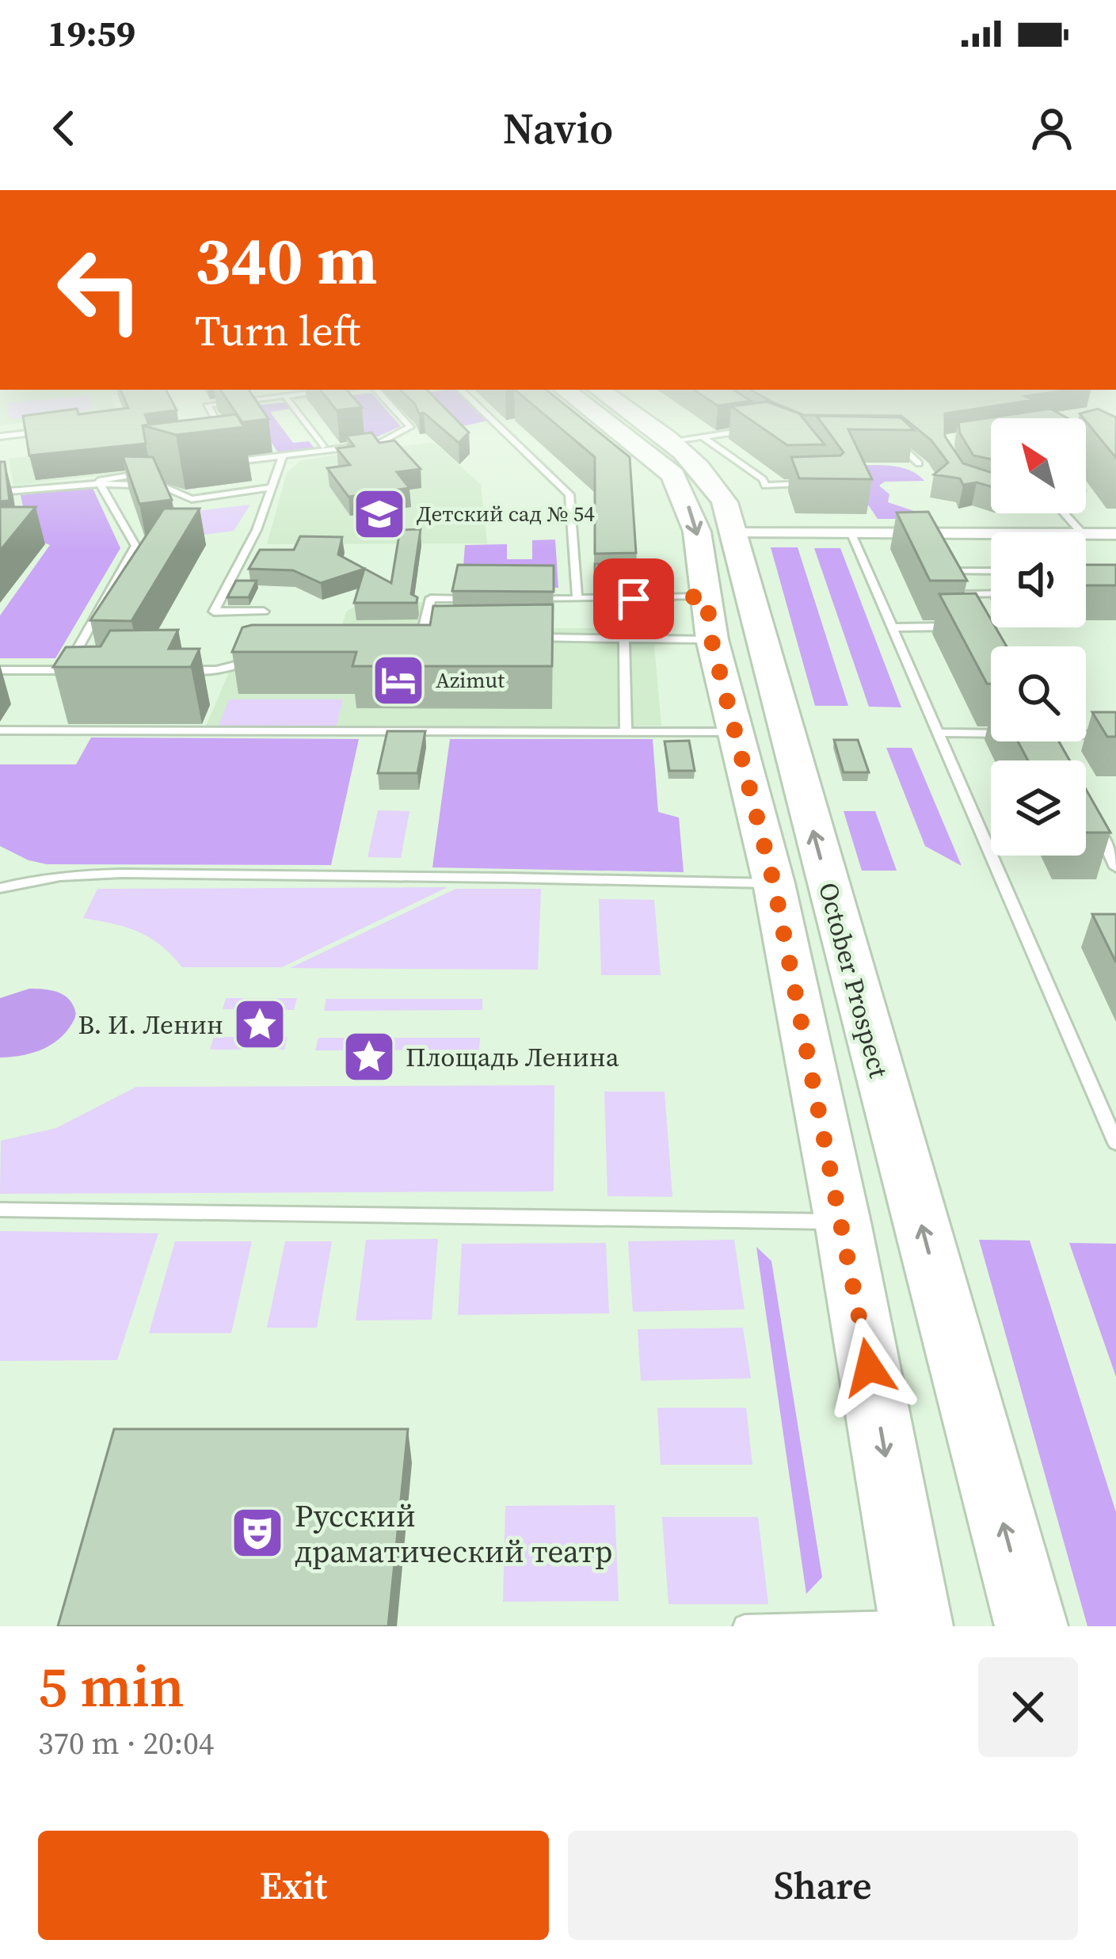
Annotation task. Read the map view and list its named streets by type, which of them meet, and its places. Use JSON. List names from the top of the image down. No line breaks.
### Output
{"streets":{"main road":["October Prospect"]},"places":{"school or university":["Детский сад № 54"],"hotel":["Azimut"],"place":["В. И. Ленин","Площадь Ленина"],"theatre":["Русский драматический театр"]},"north":"top left","page":{"status":"19:59","header":"Navio","turn":["340 m","Turn left"],"heading":["5 min","370 m · 20:04"],"buttons":["Exit","Share"]}}
